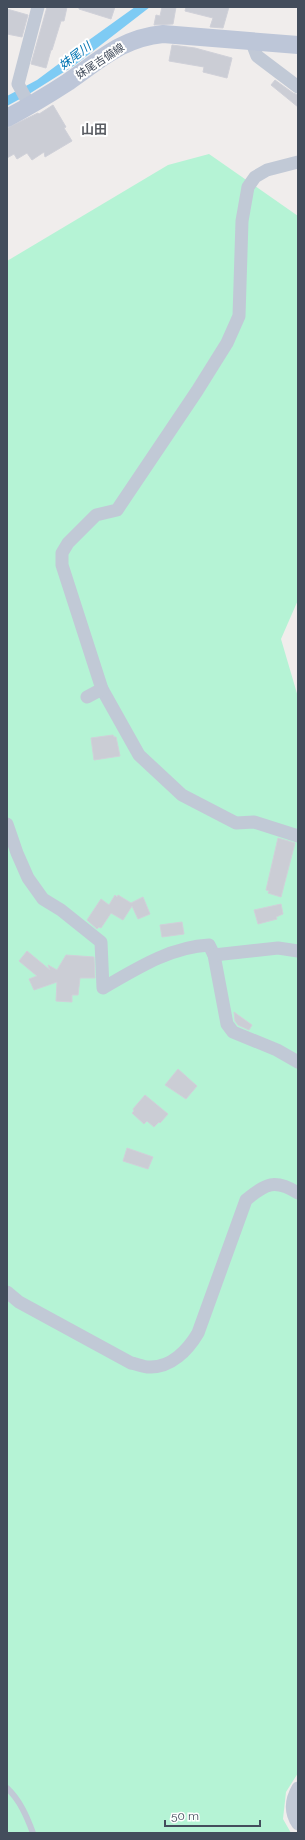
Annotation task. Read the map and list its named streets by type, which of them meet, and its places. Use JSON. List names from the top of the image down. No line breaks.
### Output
{"streets":{"main road":["妹尾吉備線"]},"districts":["山田"],"water":["妹尾川"],"scale_bar":"50 m"}
